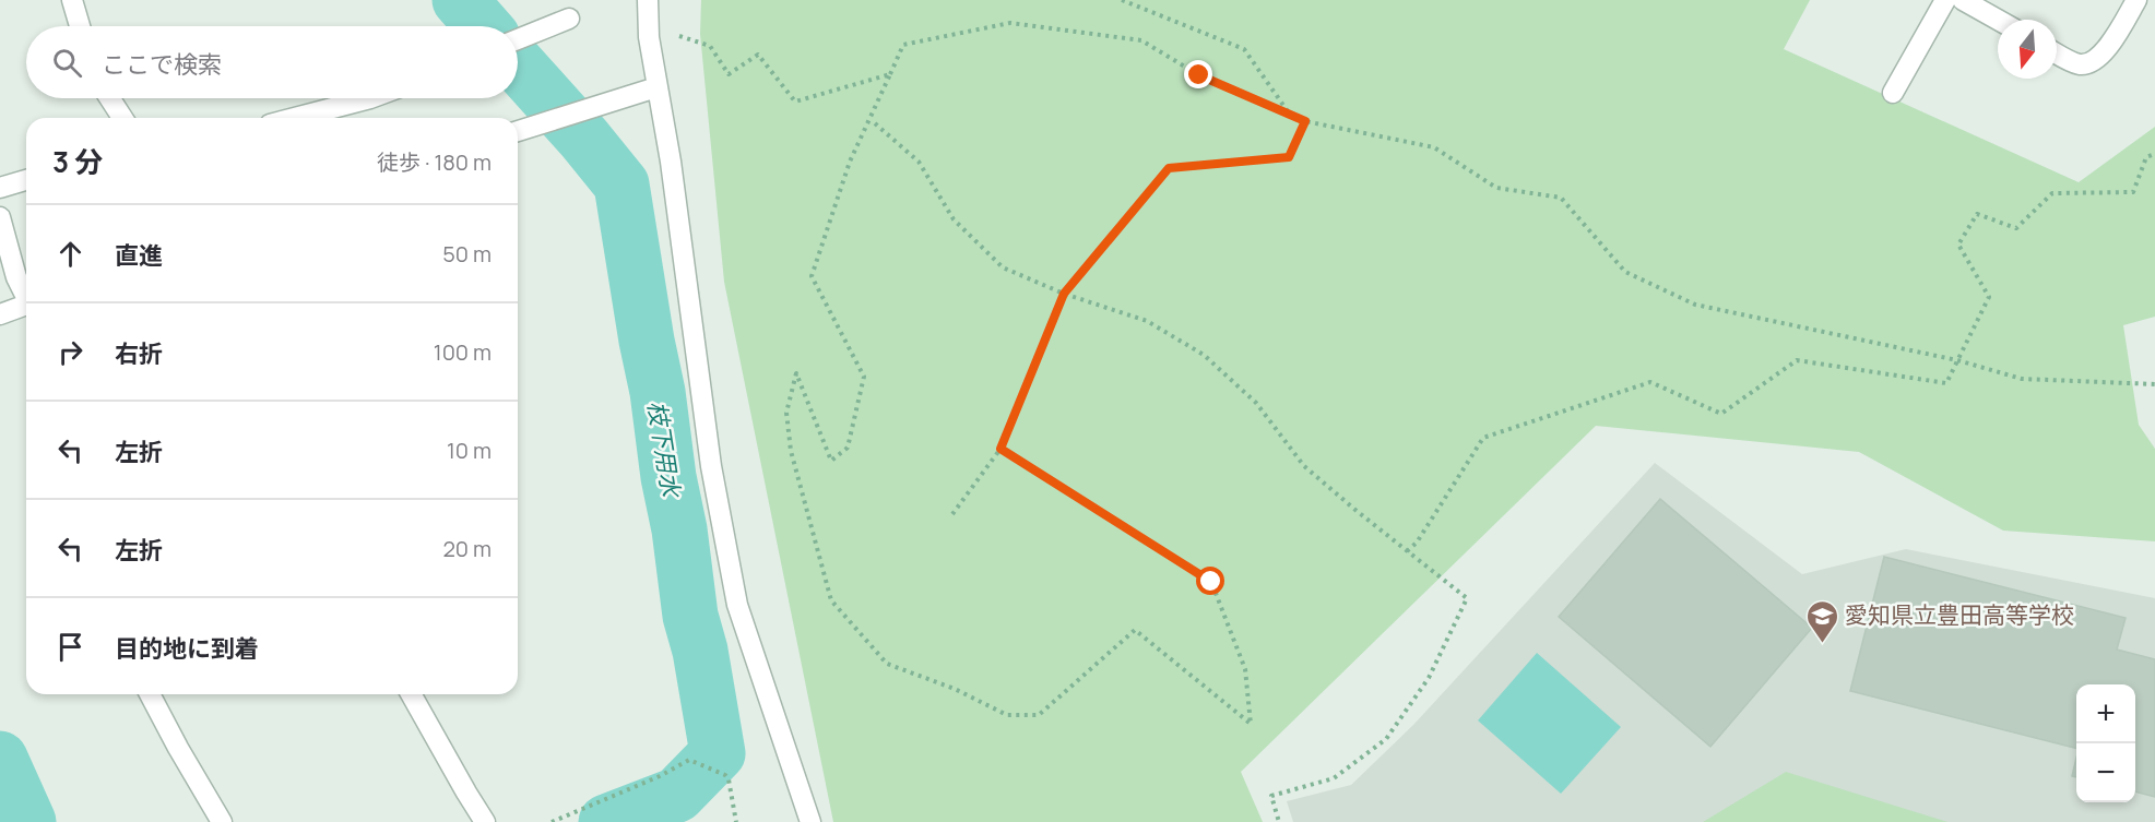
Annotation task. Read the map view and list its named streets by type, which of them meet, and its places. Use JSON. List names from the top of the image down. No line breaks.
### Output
{"water":["枝下用水"],"places":{"school or university":["愛知県立豊田高等学校"]},"north":"bottom","page":{"search":"ここで検索","heading":["3 分","徒歩 · 180 m"],"list":[["直進","50 m"],["右折","100 m"],["左折","10 m"],["左折","20 m"],"目的地に到着"],"map_buttons":["+","−"]}}
